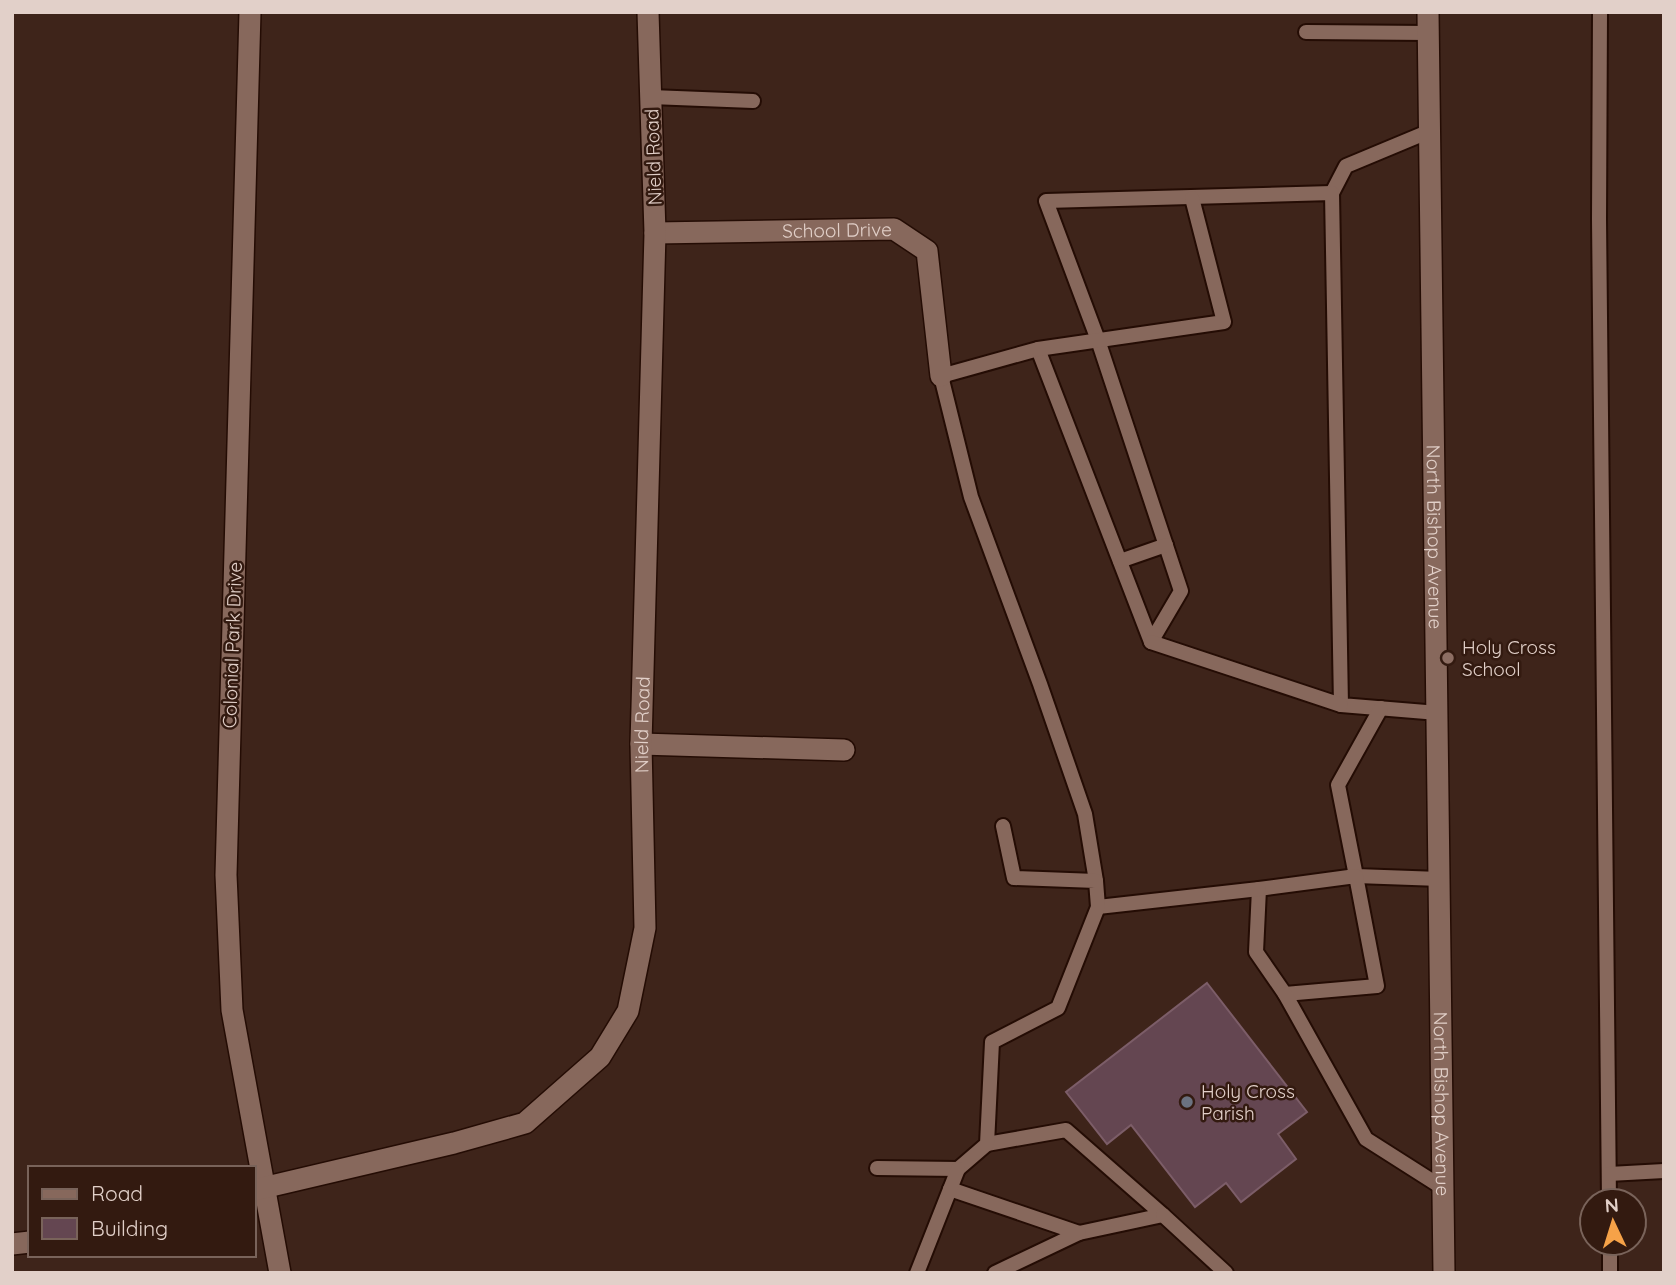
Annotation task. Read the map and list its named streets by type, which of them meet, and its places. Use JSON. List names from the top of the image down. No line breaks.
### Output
{"streets":{"street":["Nield Road","School Drive","North Bishop Avenue","Colonial Park Drive"]},"crossings":[["Nield Road","School Drive"],["Nield Road","Colonial Park Drive"]],"places":["Holy Cross School","Holy Cross Parish"],"legend":["Road","Building"],"north":"top"}
